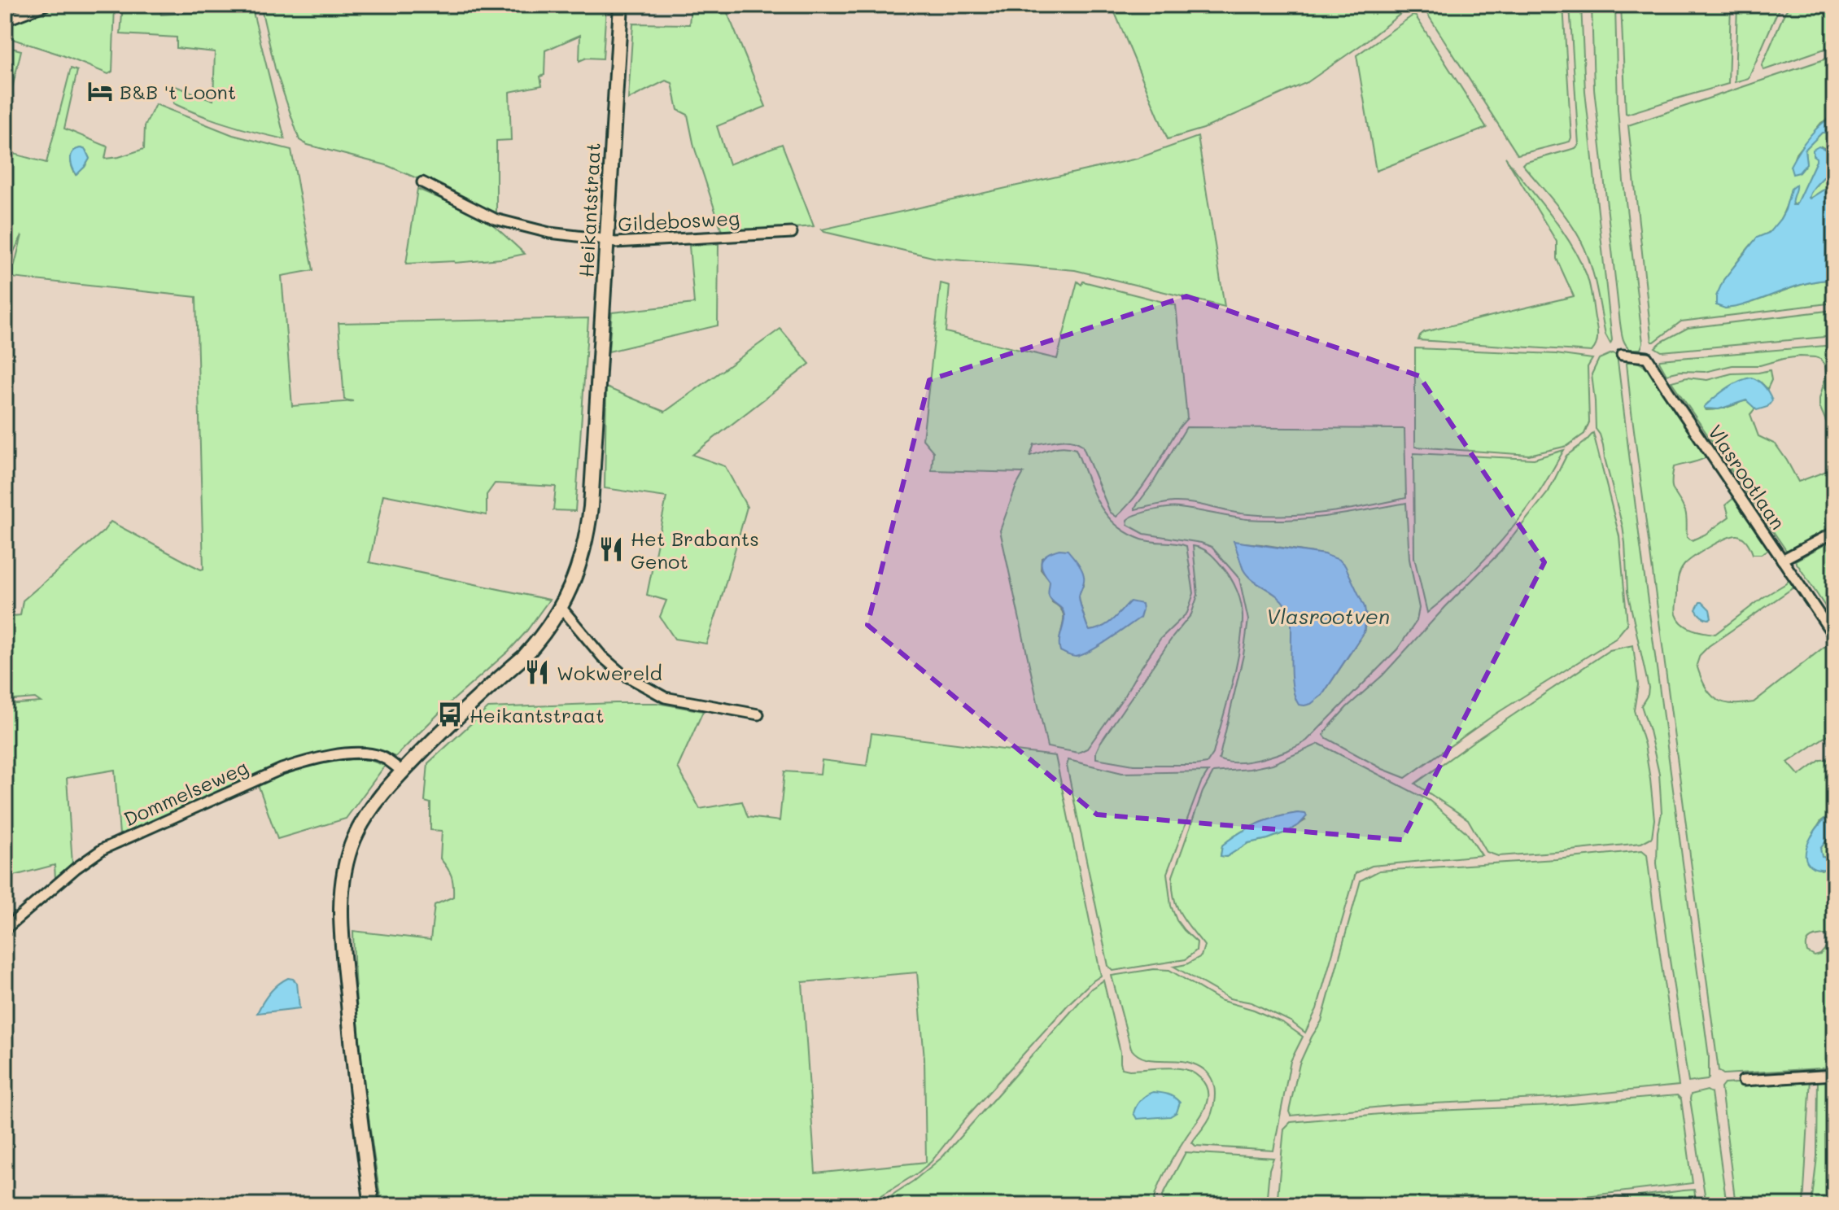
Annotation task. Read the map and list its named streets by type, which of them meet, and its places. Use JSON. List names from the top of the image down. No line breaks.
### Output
{"streets":{"street":["Heikantstraat","Gildebosweg","Vlasrootlaan","Dommelseweg"]},"crossings":[["Heikantstraat","Gildebosweg"],["Heikantstraat","Dommelseweg"]],"water":["Vlasrootven"],"places":{"hotel":["B&B 't Loont"],"restaurant":["Het Brabants Genot","Wokwereld"],"bus stop":["Heikantstraat"]}}
